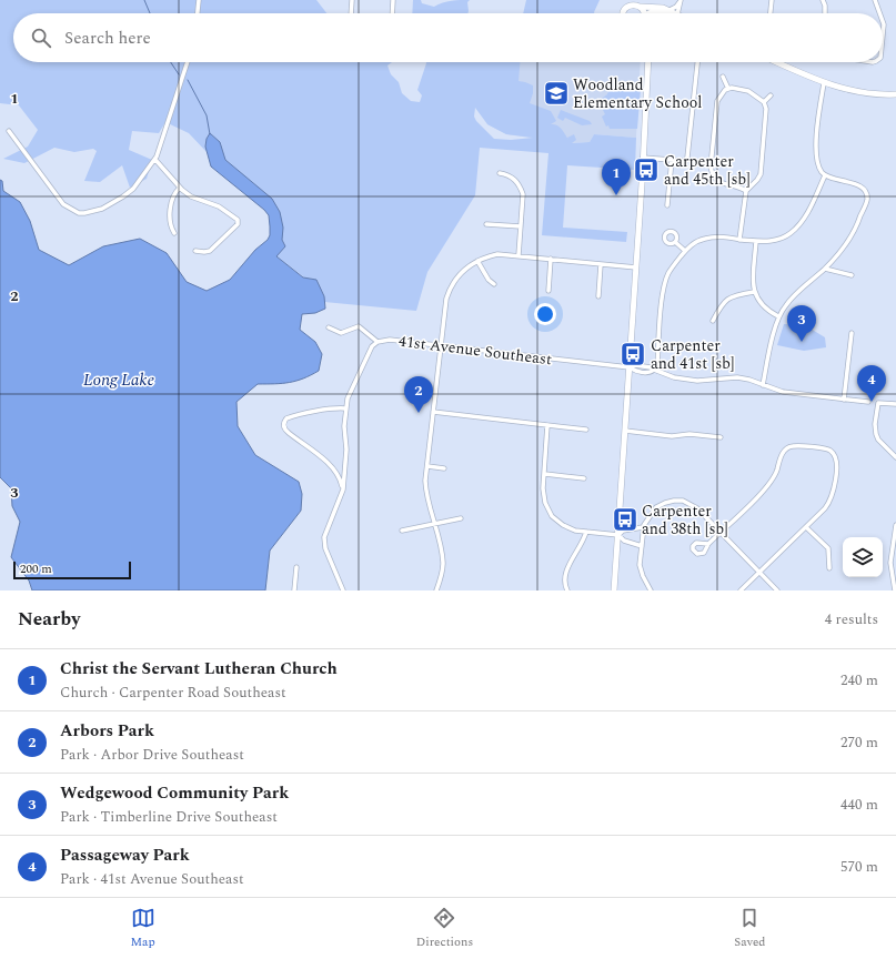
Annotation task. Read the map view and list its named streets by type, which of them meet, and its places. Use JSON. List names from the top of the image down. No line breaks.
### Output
{"streets":{"street":["41st Avenue Southeast"]},"water":["Long Lake"],"places":{"school or university":["Woodland Elementary School"],"bus stop":["Carpenter and 45th [sb]","Carpenter and 41st [sb]","Carpenter and 38th [sb]"]},"scale_bar":"200 m","page":{"search":"Search here","pins":["1","3","4","2"],"scale":"200 m","heading":["Nearby","4 results"],"list":[{"mark":"1","name":"Christ the Servant Lutheran Church","note":"Church · Carpenter Road Southeast","value":"240 m"},{"mark":"2","name":"Arbors Park","note":"Park · Arbor Drive Southeast","value":"270 m"},{"mark":"3","name":"Wedgewood Community Park","note":"Park · Timberline Drive Southeast","value":"440 m"},{"mark":"4","name":"Passageway Park","note":"Park · 41st Avenue Southeast","value":"570 m"}],"nav":["Map","Directions","Saved"]},"grid":{"rows":["1","2","3"]}}
